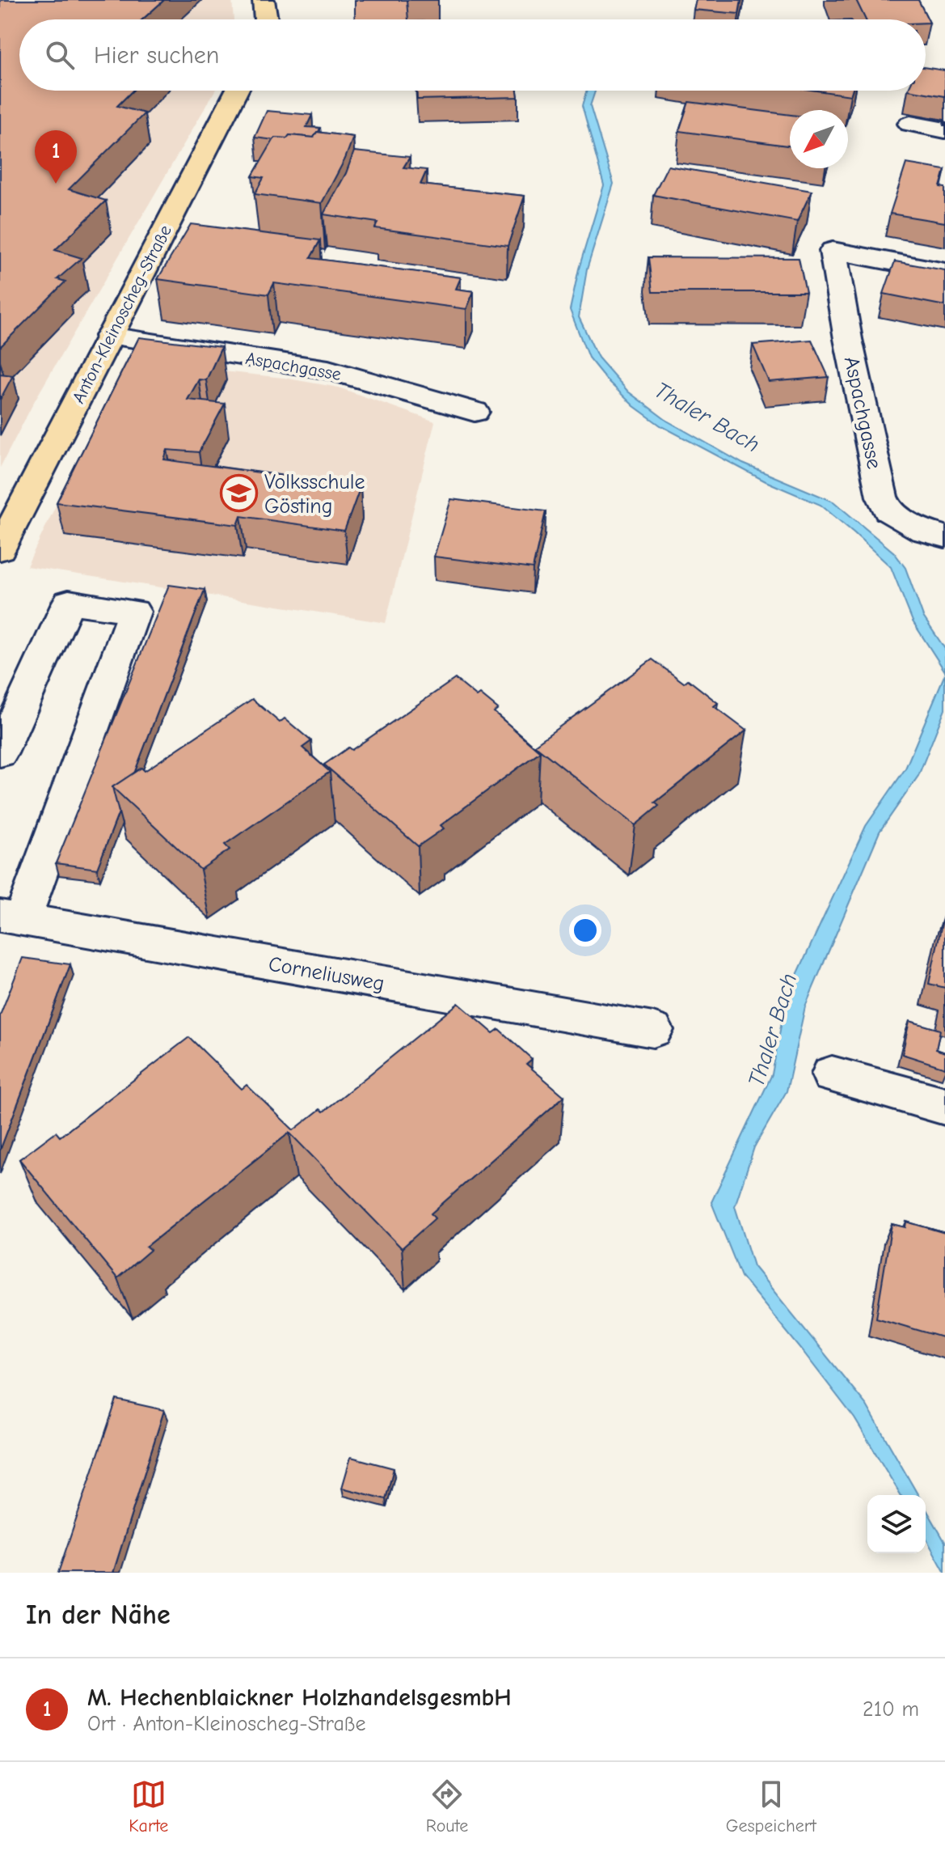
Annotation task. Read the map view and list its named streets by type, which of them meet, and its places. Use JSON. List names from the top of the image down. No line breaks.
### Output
{"streets":{"main road":["Anton-Kleinoscheg-Straße"],"street":["Aspachgasse","Corneliusweg"]},"crossings":[["Anton-Kleinoscheg-Straße","Aspachgasse"]],"water":["Thaler Bach"],"places":{"school or university":["Volksschule Gösting"]},"north":"bottom left","page":{"search":"Hier suchen","pins":"1","heading":"In der Nähe","list":[{"mark":"1","name":"M. Hechenblaickner HolzhandelsgesmbH","note":"Ort · Anton-Kleinoscheg-Straße","value":"210 m"}],"nav":["Karte","Route","Gespeichert"]}}
